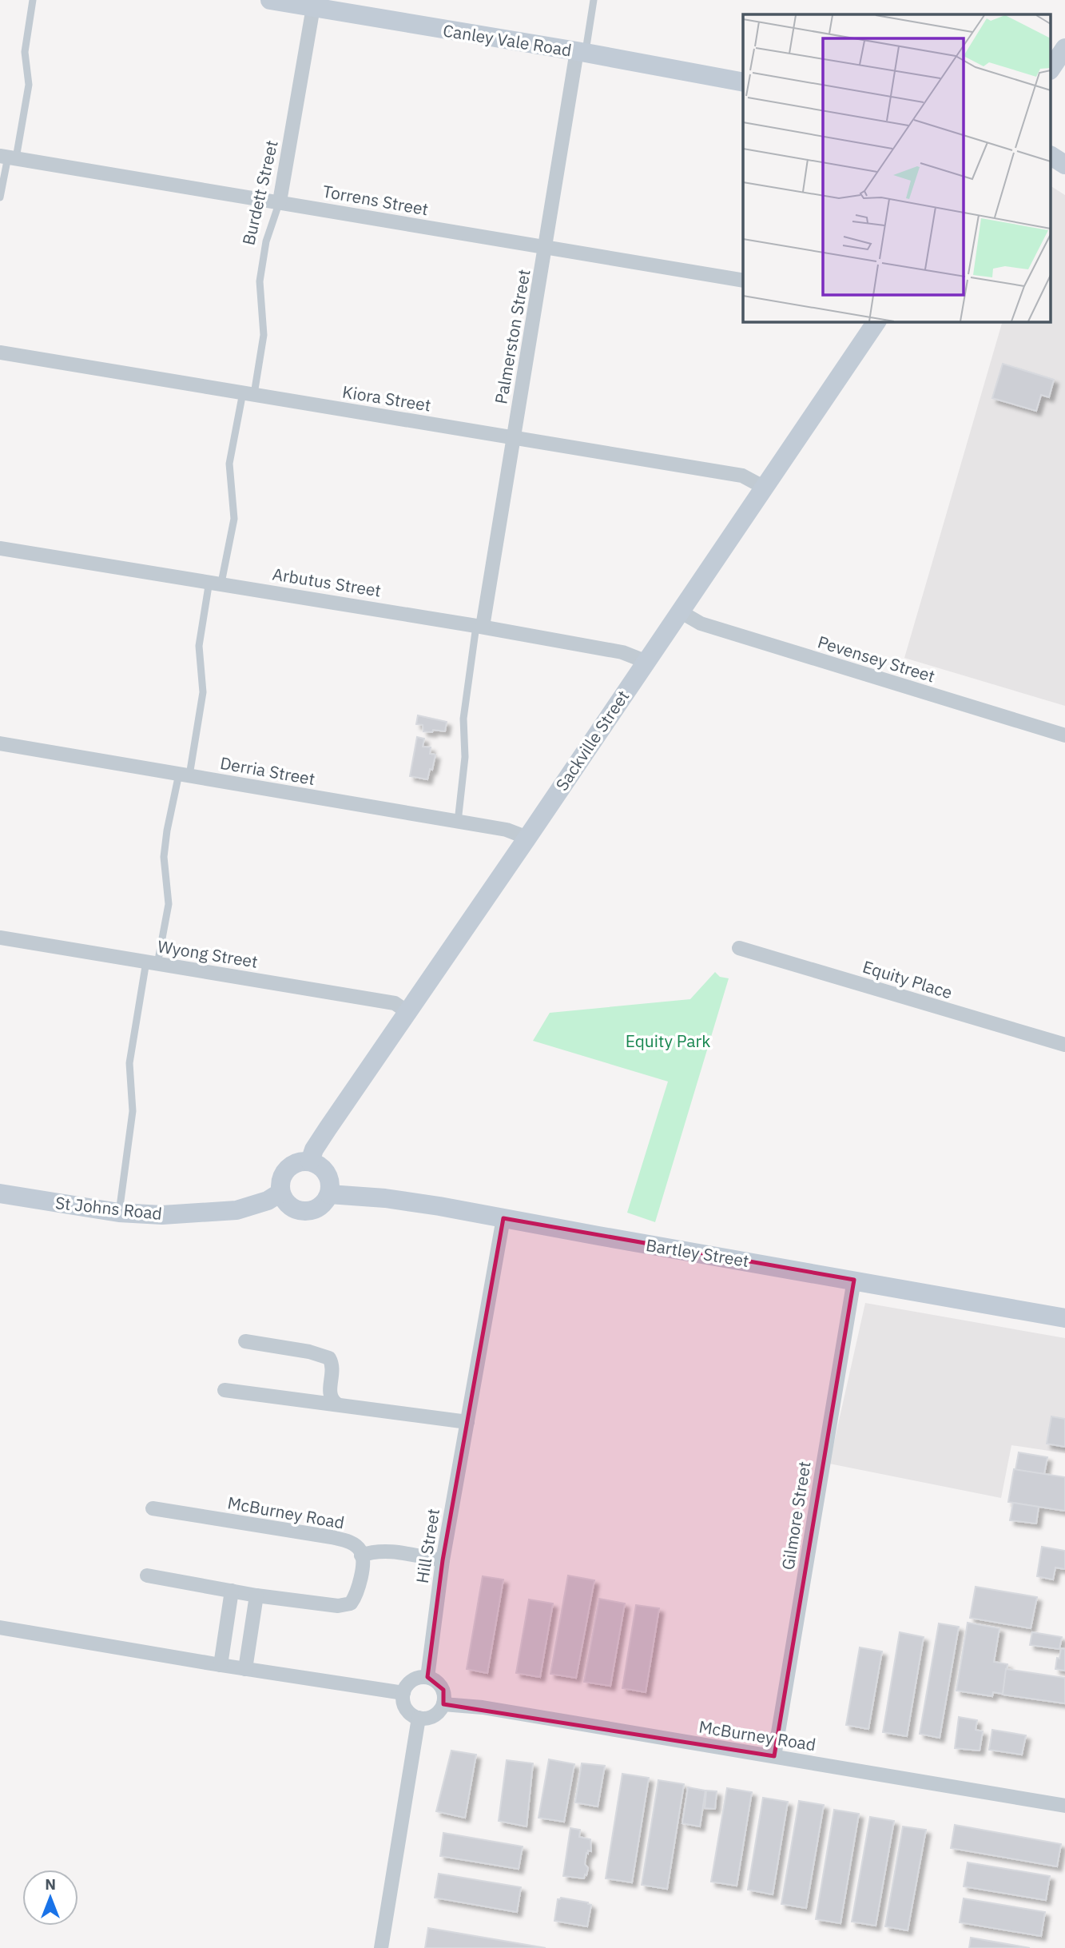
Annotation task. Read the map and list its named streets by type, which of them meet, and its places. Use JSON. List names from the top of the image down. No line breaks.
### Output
{"streets":{"main road":["Canley Vale Road","Sackville Street","St Johns Road","Bartley Street"],"street":["Burdett Street","Torrens Street","Palmerston Street","Kiora Street","Arbutus Street","Pevensey Street","Derria Street","Wyong Street","Equity Place","McBurney Road","Gilmore Street","Hill Street"]},"crossings":[["Canley Vale Road","Burdett Street"],["Canley Vale Road","Palmerston Street"],["Burdett Street","Torrens Street"],["Burdett Street","Kiora Street"],["Burdett Street","Arbutus Street"],["Burdett Street","Derria Street"],["Burdett Street","Wyong Street"],["Burdett Street","St Johns Road"],["Torrens Street","Palmerston Street"],["Palmerston Street","Kiora Street"],["Palmerston Street","Arbutus Street"],["Palmerston Street","Derria Street"],["Kiora Street","Sackville Street"],["Arbutus Street","Sackville Street"],["Pevensey Street","Sackville Street"],["Sackville Street","Derria Street"],["Sackville Street","Wyong Street"],["Sackville Street","St Johns Road"],["Sackville Street","Bartley Street"],["St Johns Road","Bartley Street"],["Bartley Street","Gilmore Street"],["Bartley Street","Hill Street"],["McBurney Road","Gilmore Street"],["McBurney Road","Hill Street"]],"parks":["Equity Park"],"north":"top"}
